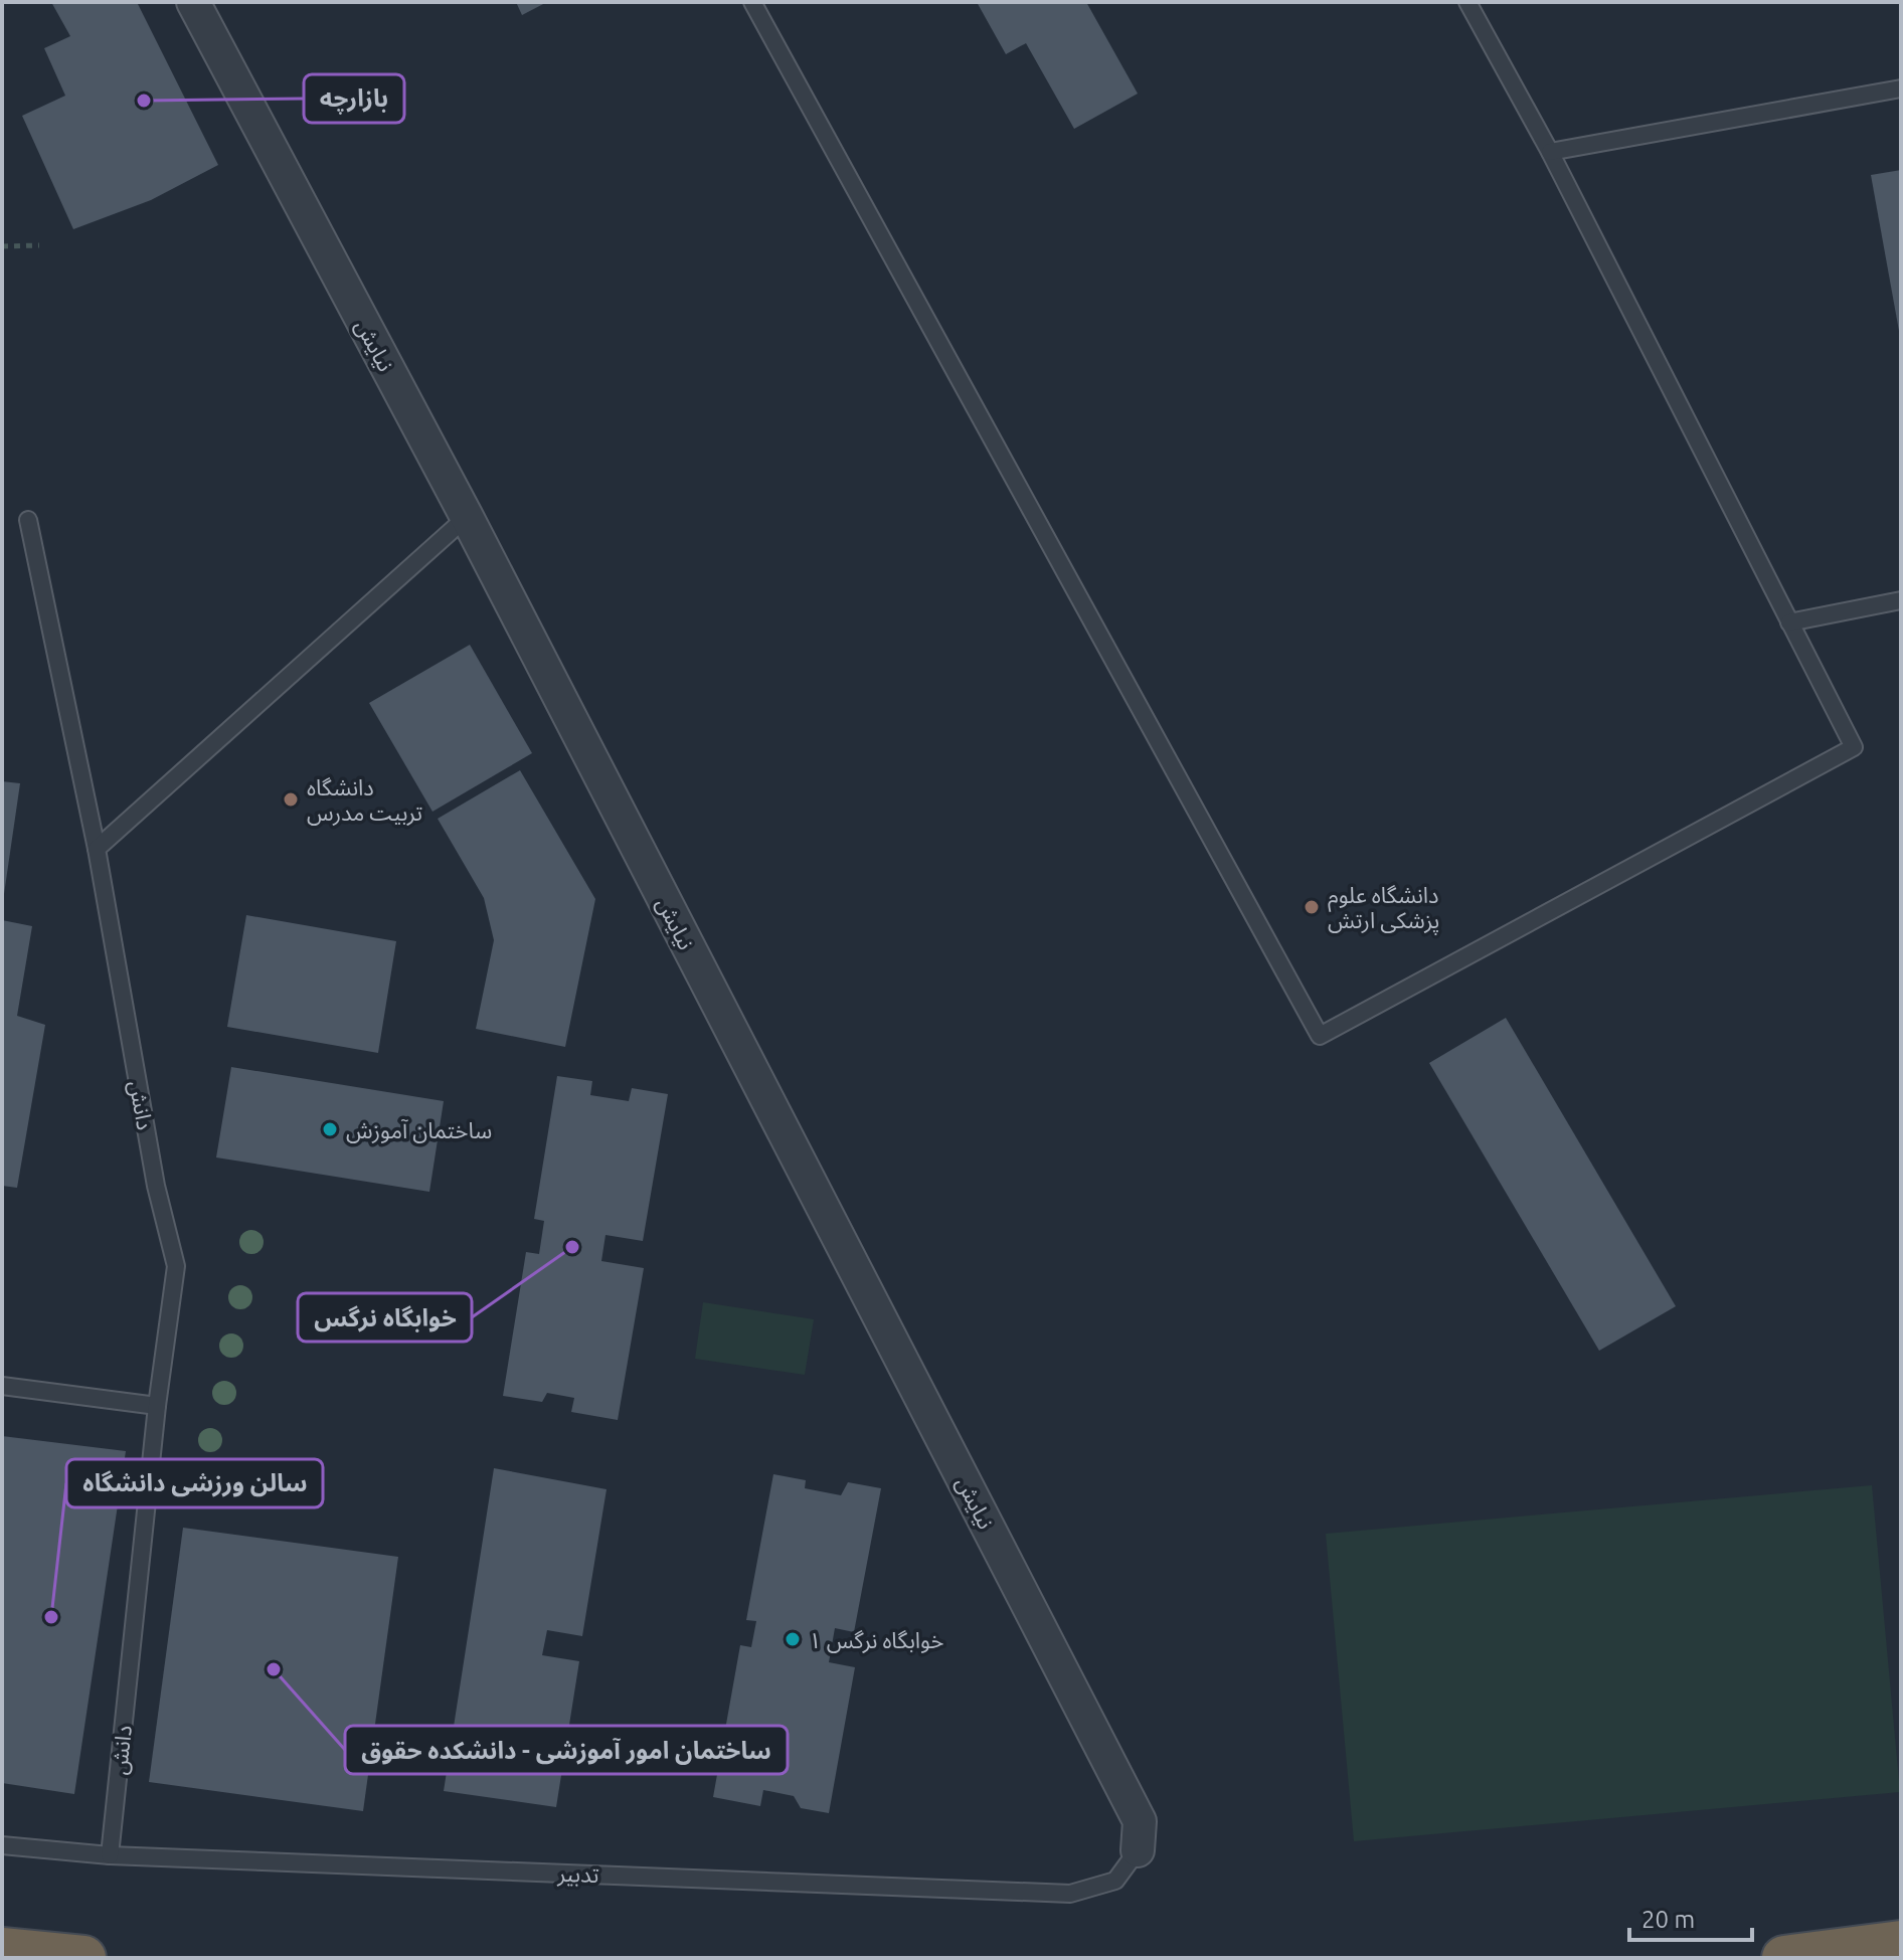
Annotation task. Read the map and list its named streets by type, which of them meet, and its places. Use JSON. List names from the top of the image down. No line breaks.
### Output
{"streets":{"street":["نیایش"],"lane":["دانش","تدبیر"]},"crossings":[["نیایش","تدبیر"],["دانش","تدبیر"]],"places":["بازارچه","دانشگاه تربیت مدرس","دانشگاه علوم پزشکی ارتش","ساختمان آموزش","خوابگاه نرگس","سالن ورزشی دانشگاه","خوابگاه نرگس ۱","ساختمان امور آموزشی - دانشکده حقوق"],"scale_bar":"20 m"}
